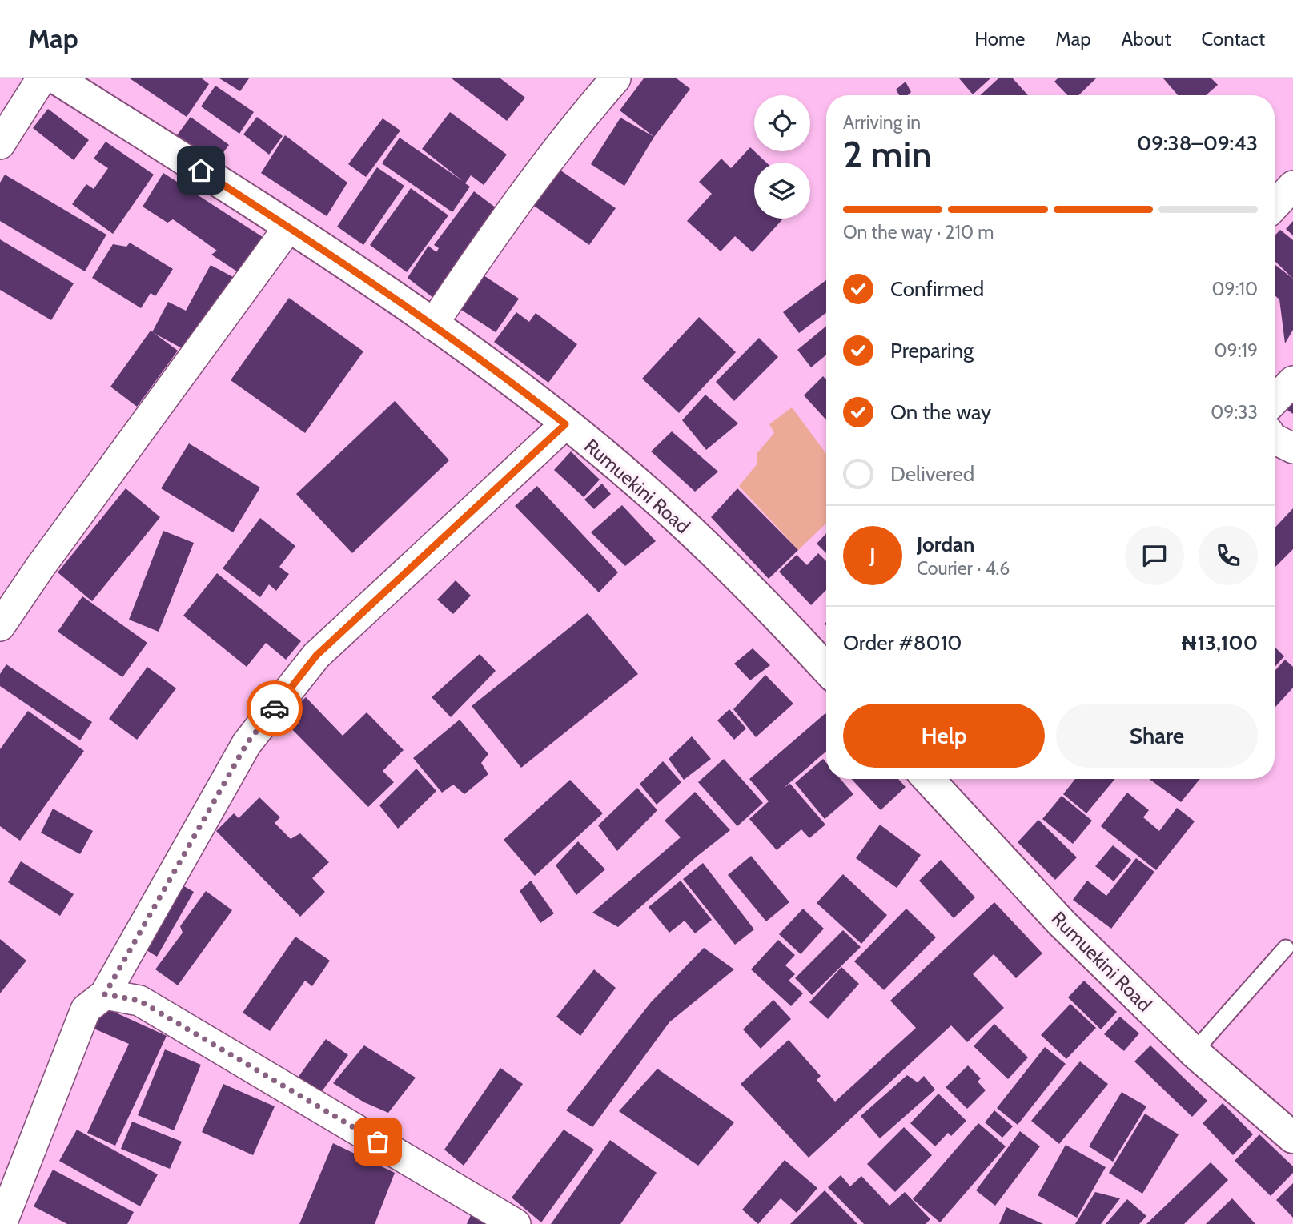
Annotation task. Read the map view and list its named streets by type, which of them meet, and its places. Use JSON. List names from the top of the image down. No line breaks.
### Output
{"streets":{"street":["Rumuekini Road"]},"page":{"header":"Map","nav":["Home","Map","About","Contact"],"heading":["2 min","Arriving in","09:38–09:43"],"panel":["Jordan","Courier · 4.6","Order #8010","₦13,100"],"bar":"On the way · 210 m","list":[["Confirmed","09:10"],["Preparing","09:19"],["On the way","09:33"],"Delivered"],"round":"J","buttons":["Help","Share"]}}
